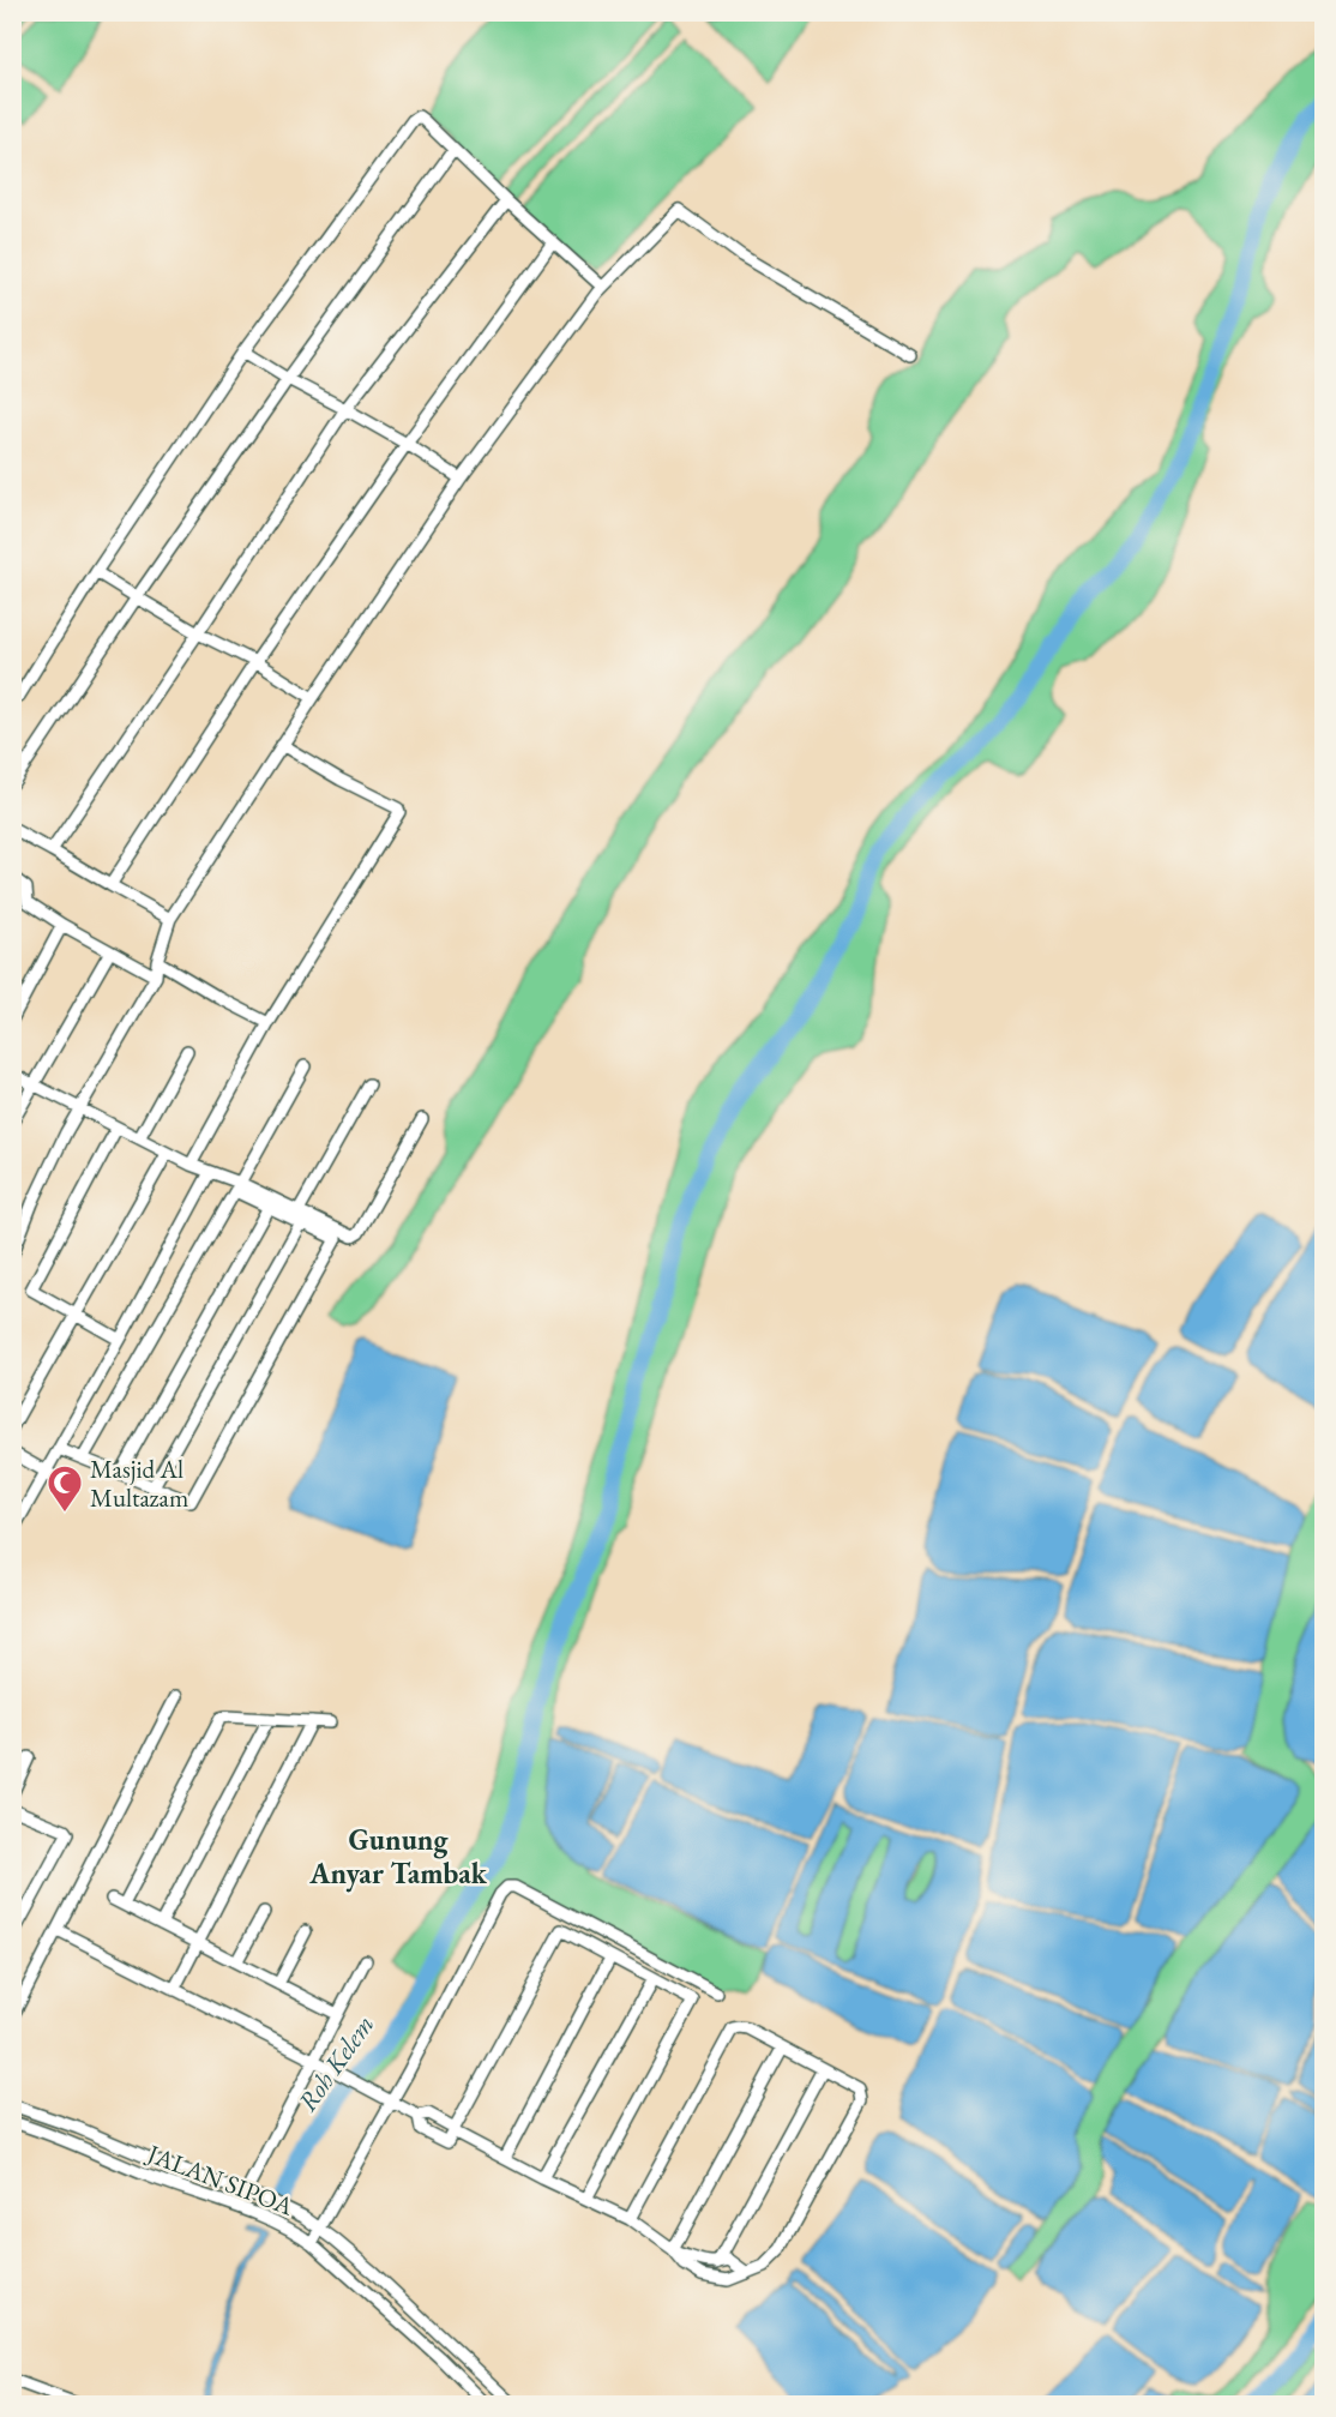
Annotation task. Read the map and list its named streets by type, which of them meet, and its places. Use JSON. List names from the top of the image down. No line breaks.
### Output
{"streets":{"street":["JALAN SIPOA"]},"districts":["Gunung Anyar Tambak"],"water":["Roh Kelem"],"places":{"mosque":["Masjid Al Multazam"]}}
